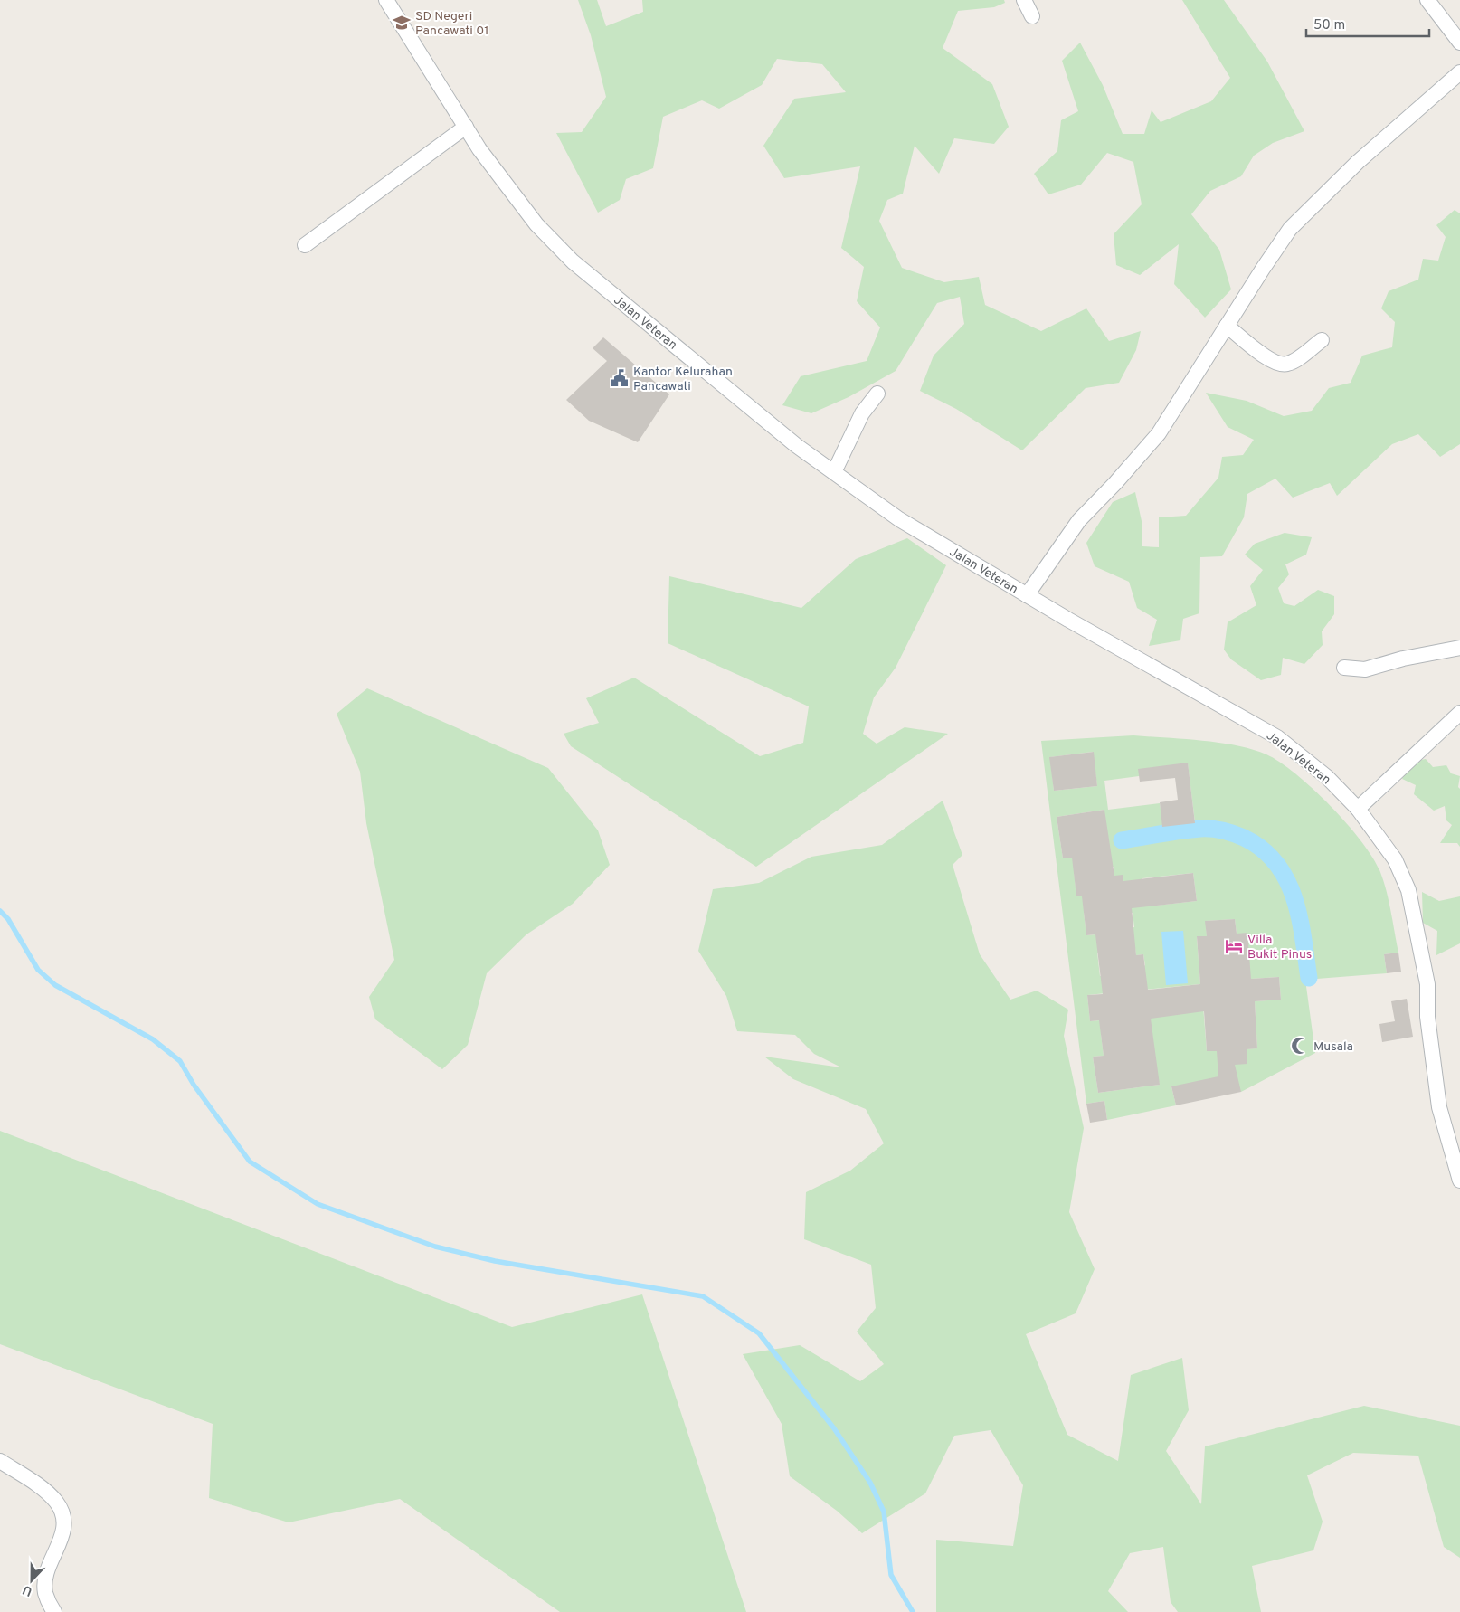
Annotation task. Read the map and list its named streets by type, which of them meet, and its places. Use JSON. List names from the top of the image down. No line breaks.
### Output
{"streets":{"street":["Jalan Veteran"]},"places":{"school or university":["SD Negeri Pancawati 01"],"public building":["Kantor Kelurahan Pancawati"],"hotel":["Villa Bukit Pinus"],"mosque":["Musala"]},"scale_bar":"50 m","north":"bottom"}
